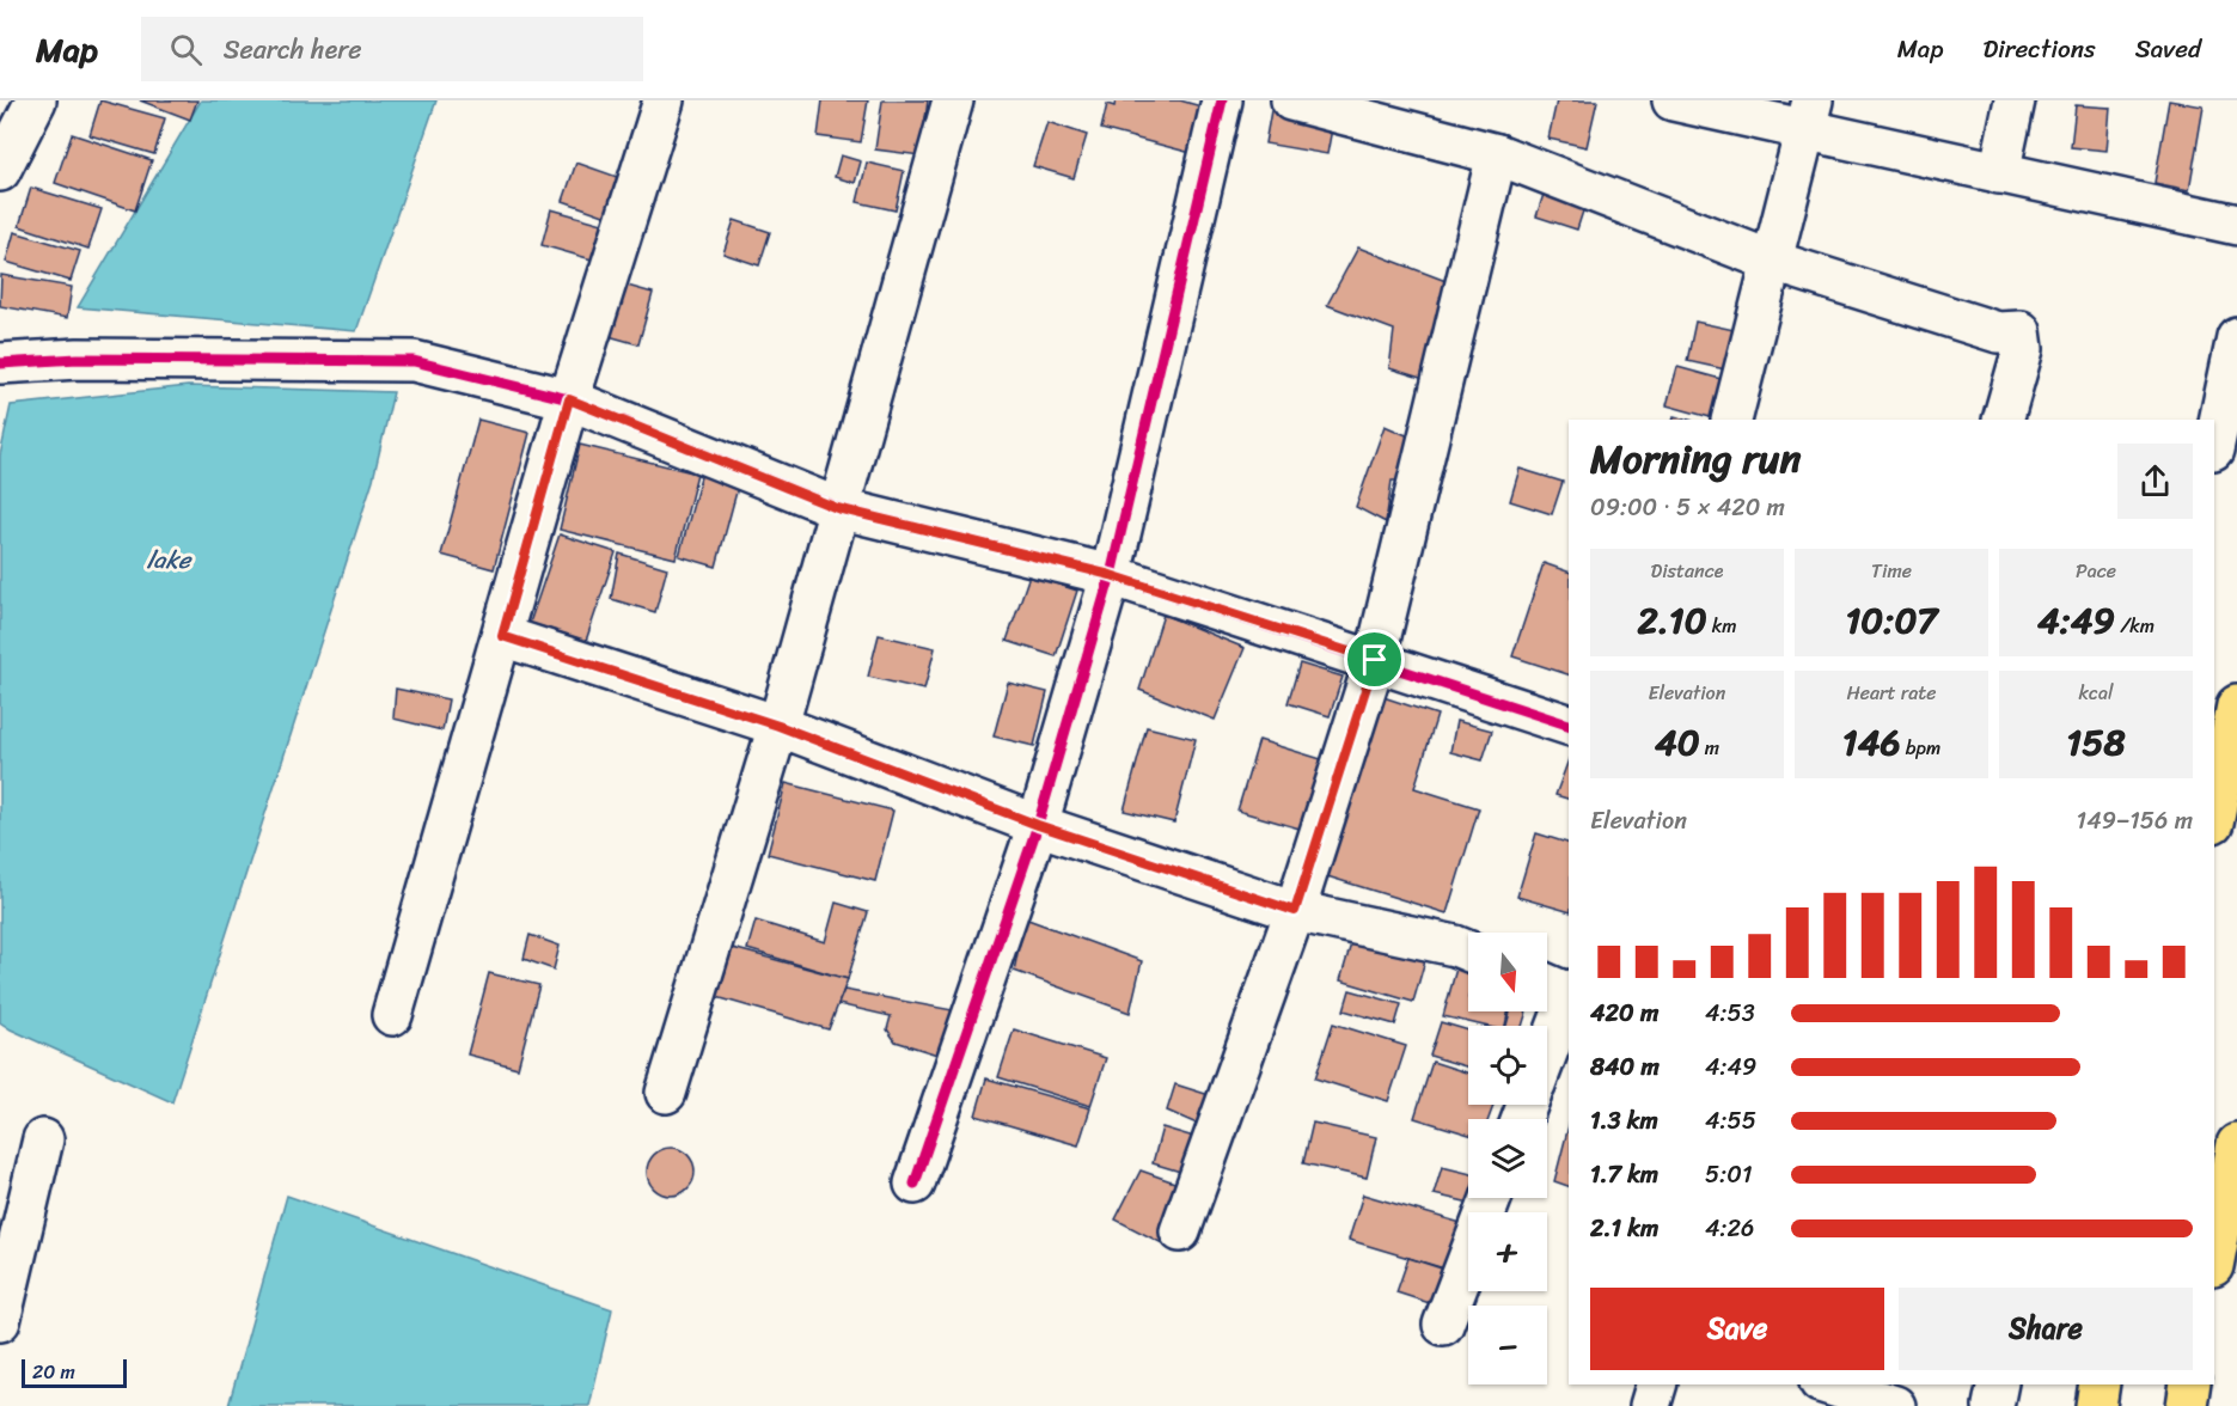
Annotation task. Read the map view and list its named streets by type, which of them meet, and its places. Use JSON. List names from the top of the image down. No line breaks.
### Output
{"water":["lake"],"scale_bar":"20 m","north":"bottom","page":{"header":"Map","search":"Search here","nav":["Map","Directions","Saved"],"heading":["Morning run","09:00 · 5 × 420 m"],"stats":[["Distance","2.10 km"],["Time","10:07"],["Pace","4:49 /km"],["Elevation","40 m"],["Heart rate","146 bpm"],["kcal","158"]],"chart":["Elevation","149–156 m"],"map_buttons":["+","−"],"list":[{"name":"420 m","note":"4:53"},{"name":"840 m","note":"4:49"},{"name":"1.3 km","note":"4:55"},{"name":"1.7 km","note":"5:01"},{"name":"2.1 km","note":"4:26"}],"buttons":["Save","Share"],"scale":"20 m"}}
